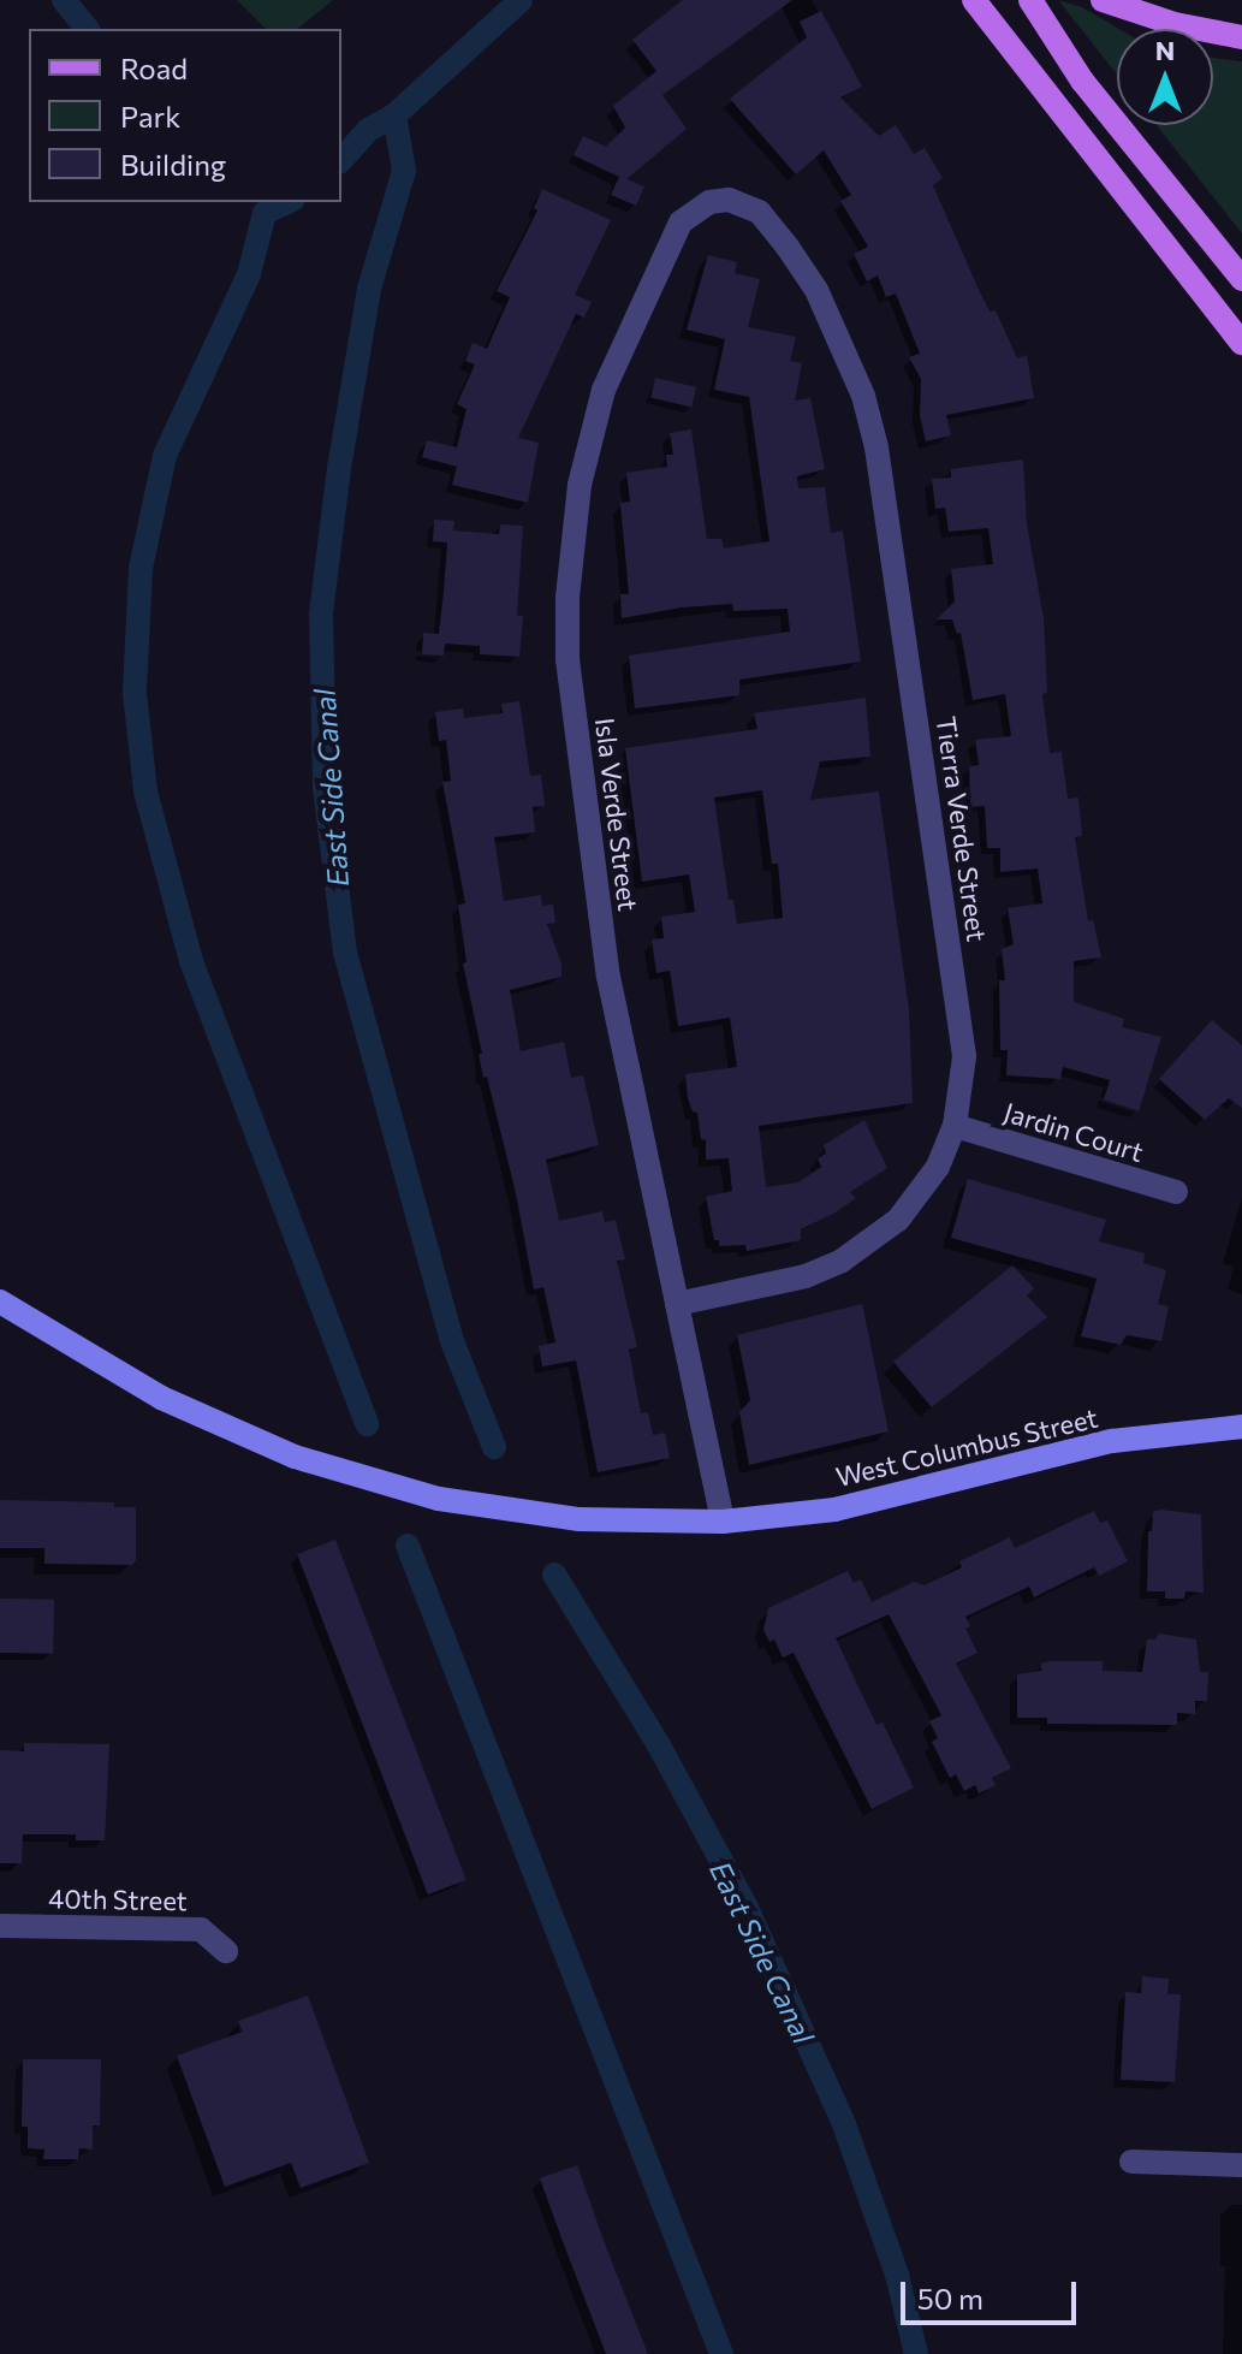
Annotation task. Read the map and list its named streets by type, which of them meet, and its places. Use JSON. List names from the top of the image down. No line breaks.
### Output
{"streets":{"main road":["West Columbus Street"],"street":["Isla Verde Street","Tierra Verde Street","Jardin Court","40th Street"]},"crossings":[["Isla Verde Street","Tierra Verde Street"],["Isla Verde Street","West Columbus Street"],["Tierra Verde Street","Jardin Court"]],"water":["East Side Canal"],"legend":["Road","Park","Building"],"scale_bar":"50 m","north":"top"}
